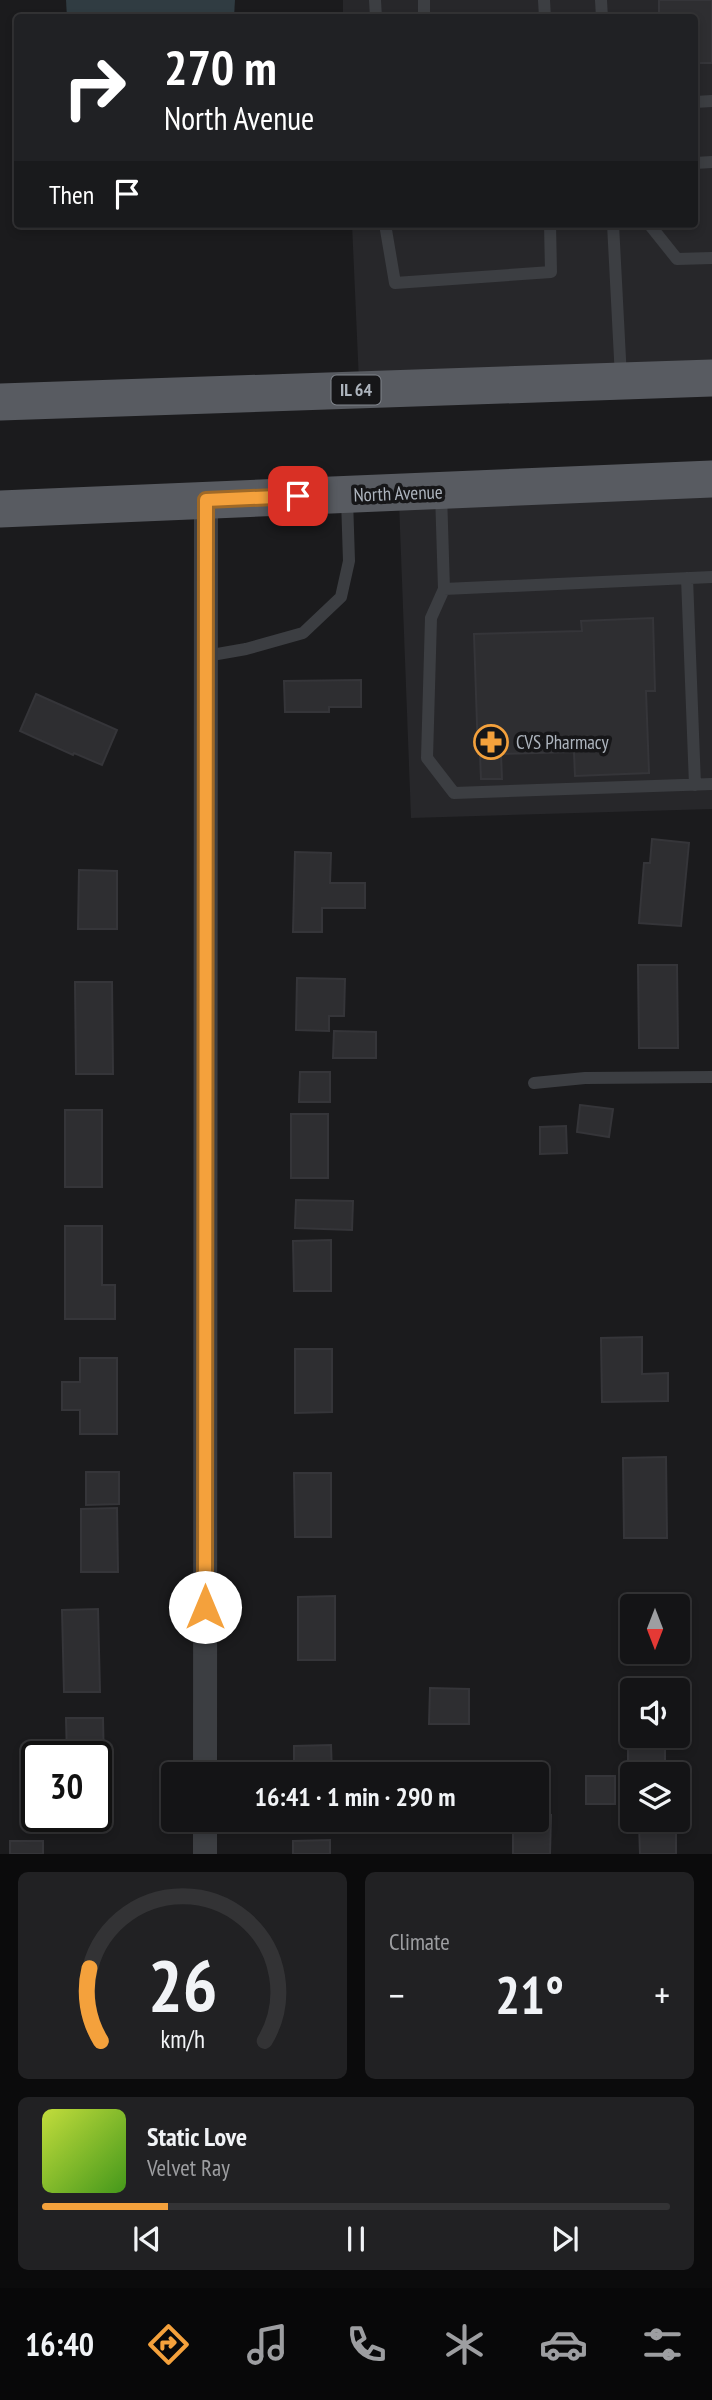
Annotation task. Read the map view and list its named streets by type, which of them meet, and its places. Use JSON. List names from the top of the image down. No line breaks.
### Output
{"streets":{"main road":["IL 64","North Avenue"]},"places":{"pharmacy":["CVS Pharmacy"]},"north":"bottom","page":{"turn":["270 m","North Avenue"],"then":"Then","limit":"30","trip":"16:41 · 1 min · 290 m","tile":"Climate","heat":["−","21°","+"],"song":["Static Love","Velvet Ray"],"tabs":"16:40","gauge":["26","km/h"]}}
